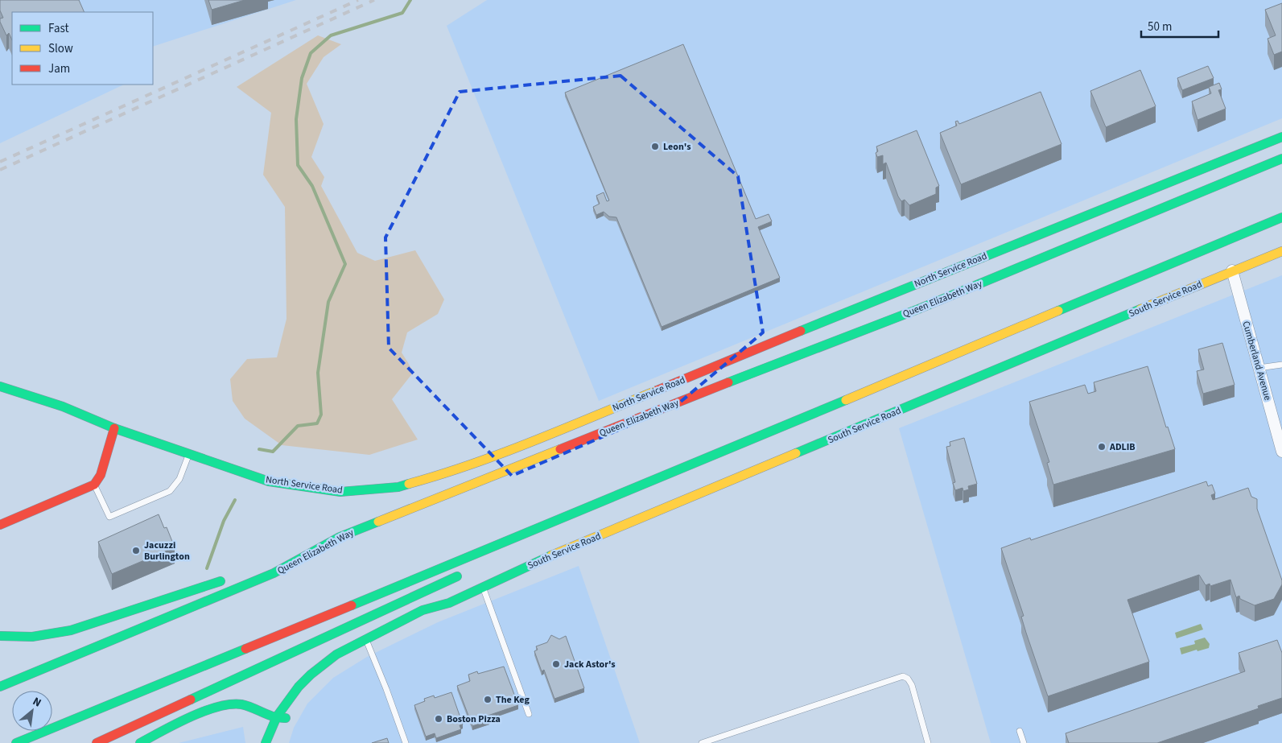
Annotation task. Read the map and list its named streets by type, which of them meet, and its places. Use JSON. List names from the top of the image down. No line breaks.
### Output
{"streets":{"main road":["North Service Road","Queen Elizabeth Way","South Service Road"],"street":["Cumberland Avenue"]},"crossings":[["South Service Road","Cumberland Avenue"]],"places":["Leon's","ADLIB","Jacuzzi Burlington","Jack Astor's","The Keg","Boston Pizza"],"legend":["Fast","Slow","Jam"],"scale_bar":"50 m","north":"top right"}
